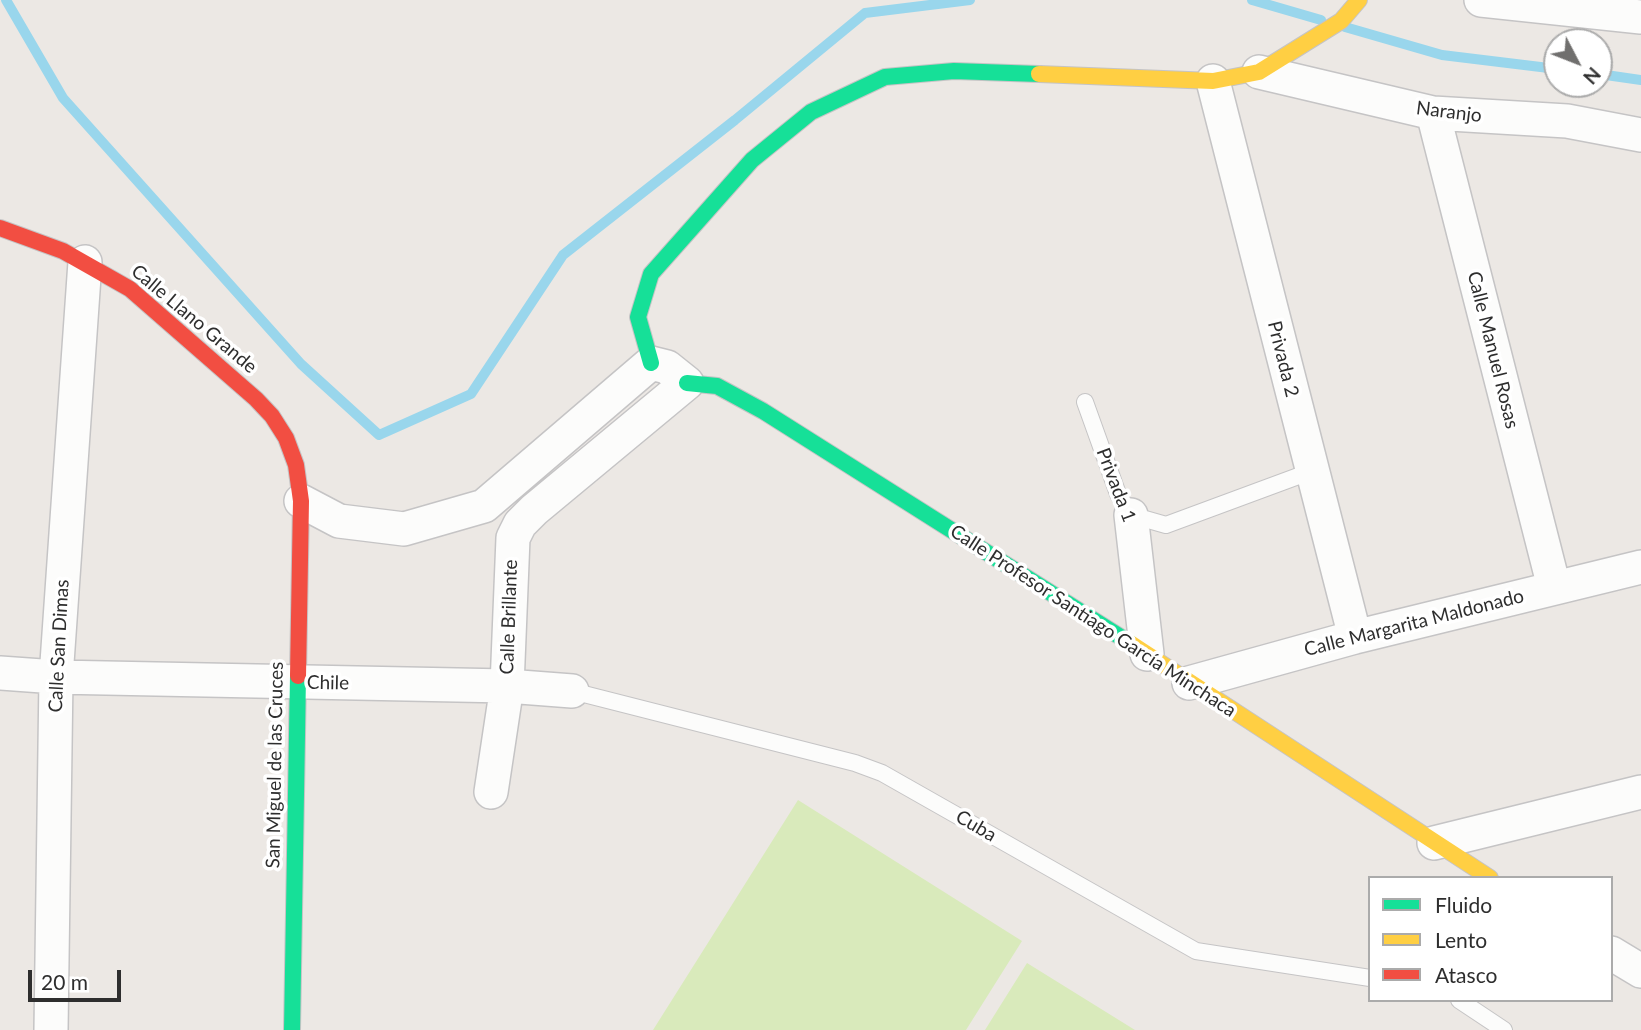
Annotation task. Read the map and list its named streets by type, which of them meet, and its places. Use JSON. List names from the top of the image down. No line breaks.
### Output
{"streets":{"street":["Naranjo","Calle Llano Grande","Calle Manuel Rosas","Privada 2","Privada 1","Calle Brillante","Calle Profesor Santiago García Minchaca","Calle Margarita Maldonado","Calle San Dimas","Chile","San Miguel de las Cruces"],"lane":["Cuba"]},"crossings":[["Naranjo","Calle Manuel Rosas"],["Calle Llano Grande","Calle San Dimas"],["Calle Llano Grande","San Miguel de las Cruces"],["Calle Manuel Rosas","Calle Margarita Maldonado"],["Privada 2","Calle Margarita Maldonado"],["Privada 1","Calle Profesor Santiago García Minchaca"],["Calle Brillante","Calle Profesor Santiago García Minchaca"],["Calle Brillante","Chile"],["Calle Profesor Santiago García Minchaca","Calle Margarita Maldonado"],["Calle San Dimas","Chile"],["Chile","San Miguel de las Cruces"],["Chile","Cuba"]],"legend":["Fluido","Lento","Atasco"],"scale_bar":"20 m","north":"bottom right"}
